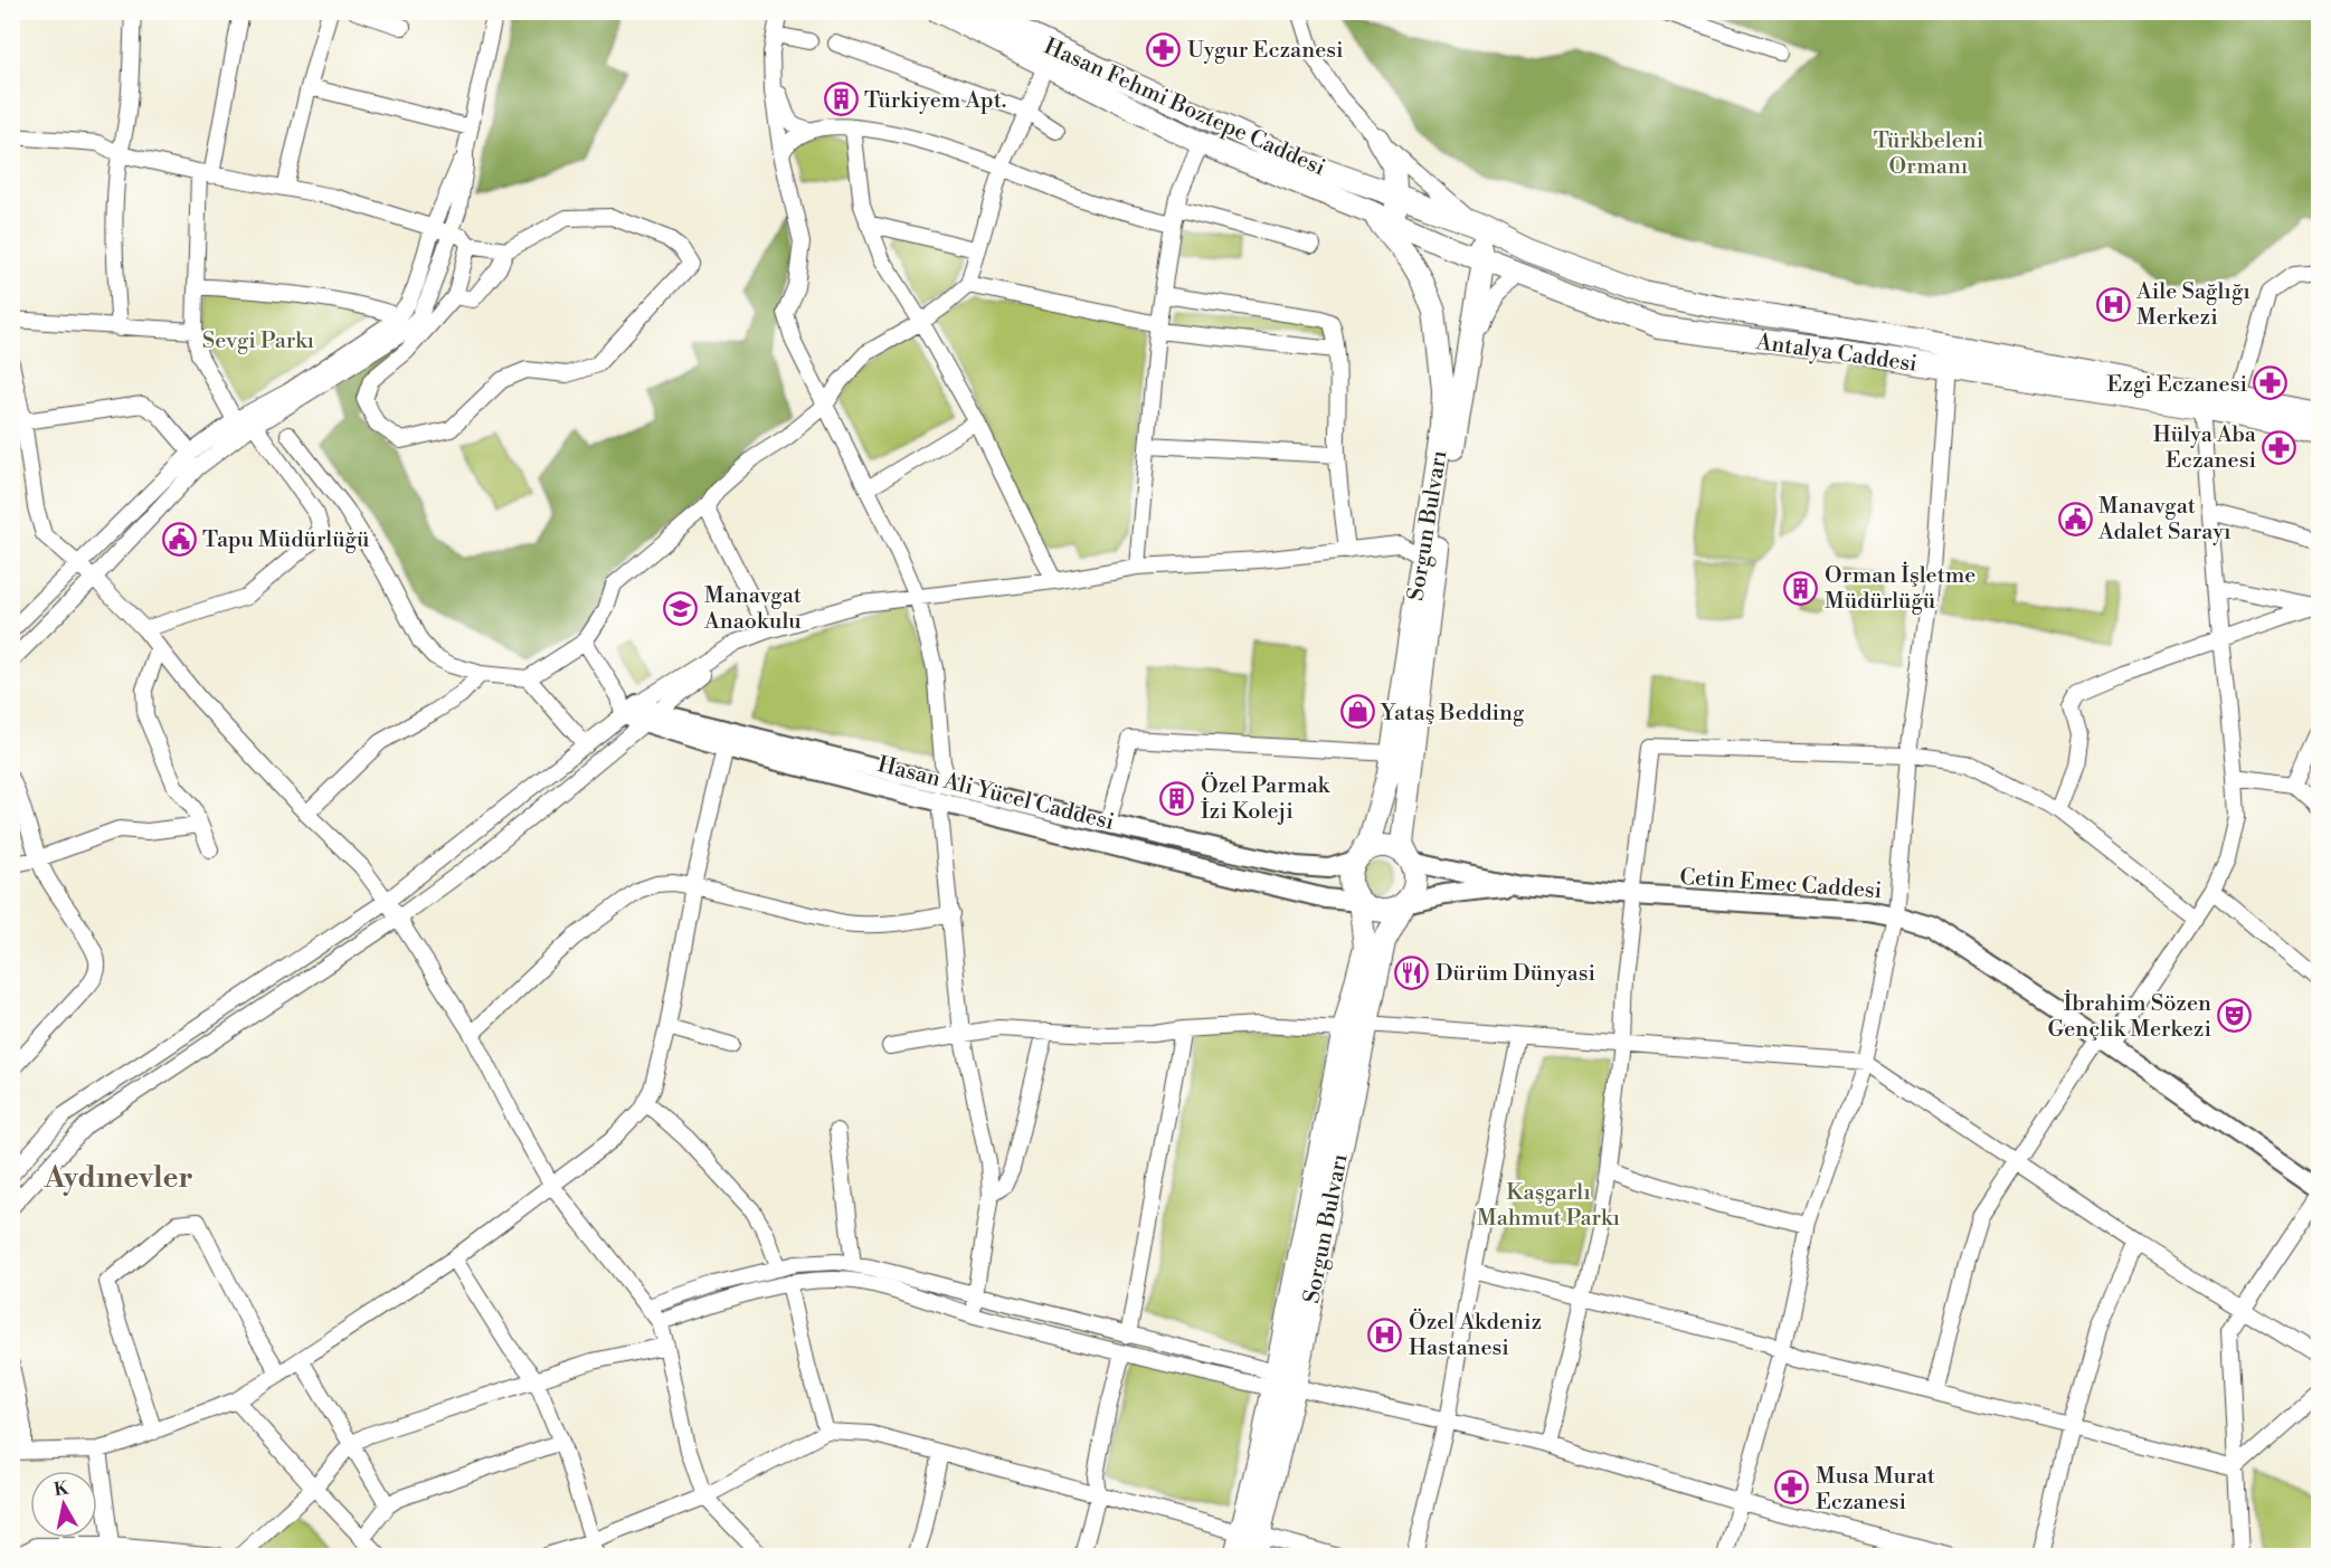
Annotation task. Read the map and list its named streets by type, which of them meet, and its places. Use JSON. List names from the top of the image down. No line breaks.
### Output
{"streets":{"main road":["Hasan Fehmi Boztepe Caddesi","Antalya Caddesi","Sorgun Bulvarı"],"street":["Hasan Ali Yücel Caddesi","Cetin Emec Caddesi"]},"crossings":[["Hasan Fehmi Boztepe Caddesi","Antalya Caddesi"],["Hasan Fehmi Boztepe Caddesi","Sorgun Bulvarı"],["Antalya Caddesi","Sorgun Bulvarı"],["Sorgun Bulvarı","Hasan Ali Yücel Caddesi"]],"districts":["Aydınevler"],"parks":["Türkbeleni Ormanı","Sevgi Parkı","Kaşgarlı Mahmut Parkı"],"places":{"pharmacy":["Uygur Eczanesi","Ezgi Eczanesi","Hülya Aba Eczanesi","Musa Murat Eczanesi"],"building":["Türkiyem Apt.","Orman İşletme Müdürlüğü","Özel Parmak İzi Koleji"],"hospital":["Aile Sağlığı Merkezi","Özel Akdeniz Hastanesi"],"public building":["Manavgat Adalet Sarayı","Tapu Müdürlüğü"],"school or university":["Manavgat Anaokulu"],"shop":["Yataş Bedding"],"restaurant":["Dürüm Dünyasi"],"theatre":["İbrahim Sözen Gençlik Merkezi"]},"north":"top"}
